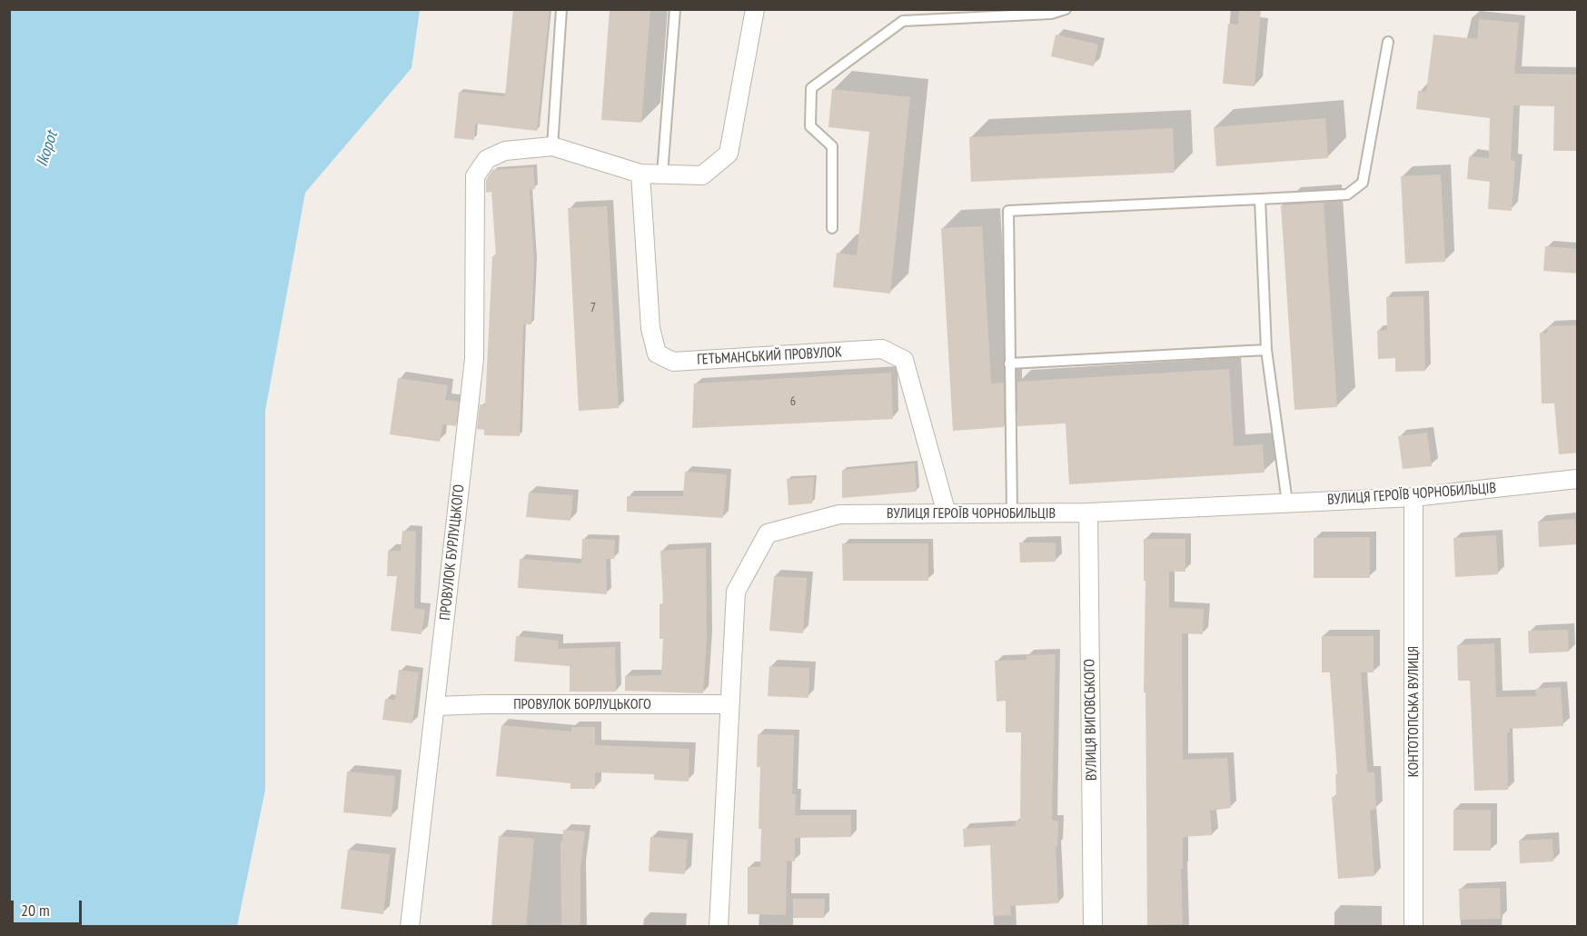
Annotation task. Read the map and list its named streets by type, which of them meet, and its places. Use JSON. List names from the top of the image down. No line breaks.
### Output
{"streets":{"street":["ГЕТЬМАНСЬКИЙ ПРОВУЛОК","ВУЛИЦЯ ГЕРОЇВ ЧОРНОБИЛЬЦІВ","ПРОВУЛОК БУРЛУЦЬКОГО","ПРОВУЛОК БОРЛУЦЬКОГО","КОНТОТОПСЬКА ВУЛИЦЯ","ВУЛИЦЯ ВИГОВСЬКОГО"]},"crossings":[["ГЕТЬМАНСЬКИЙ ПРОВУЛОК","ВУЛИЦЯ ГЕРОЇВ ЧОРНОБИЛЬЦІВ"],["ВУЛИЦЯ ГЕРОЇВ ЧОРНОБИЛЬЦІВ","ПРОВУЛОК БОРЛУЦЬКОГО"],["ВУЛИЦЯ ГЕРОЇВ ЧОРНОБИЛЬЦІВ","КОНТОТОПСЬКА ВУЛИЦЯ"],["ВУЛИЦЯ ГЕРОЇВ ЧОРНОБИЛЬЦІВ","ВУЛИЦЯ ВИГОВСЬКОГО"],["ПРОВУЛОК БУРЛУЦЬКОГО","ПРОВУЛОК БОРЛУЦЬКОГО"]],"water":["Ikopot"],"house_numbers":["7","6"],"scale_bar":"20 m"}
